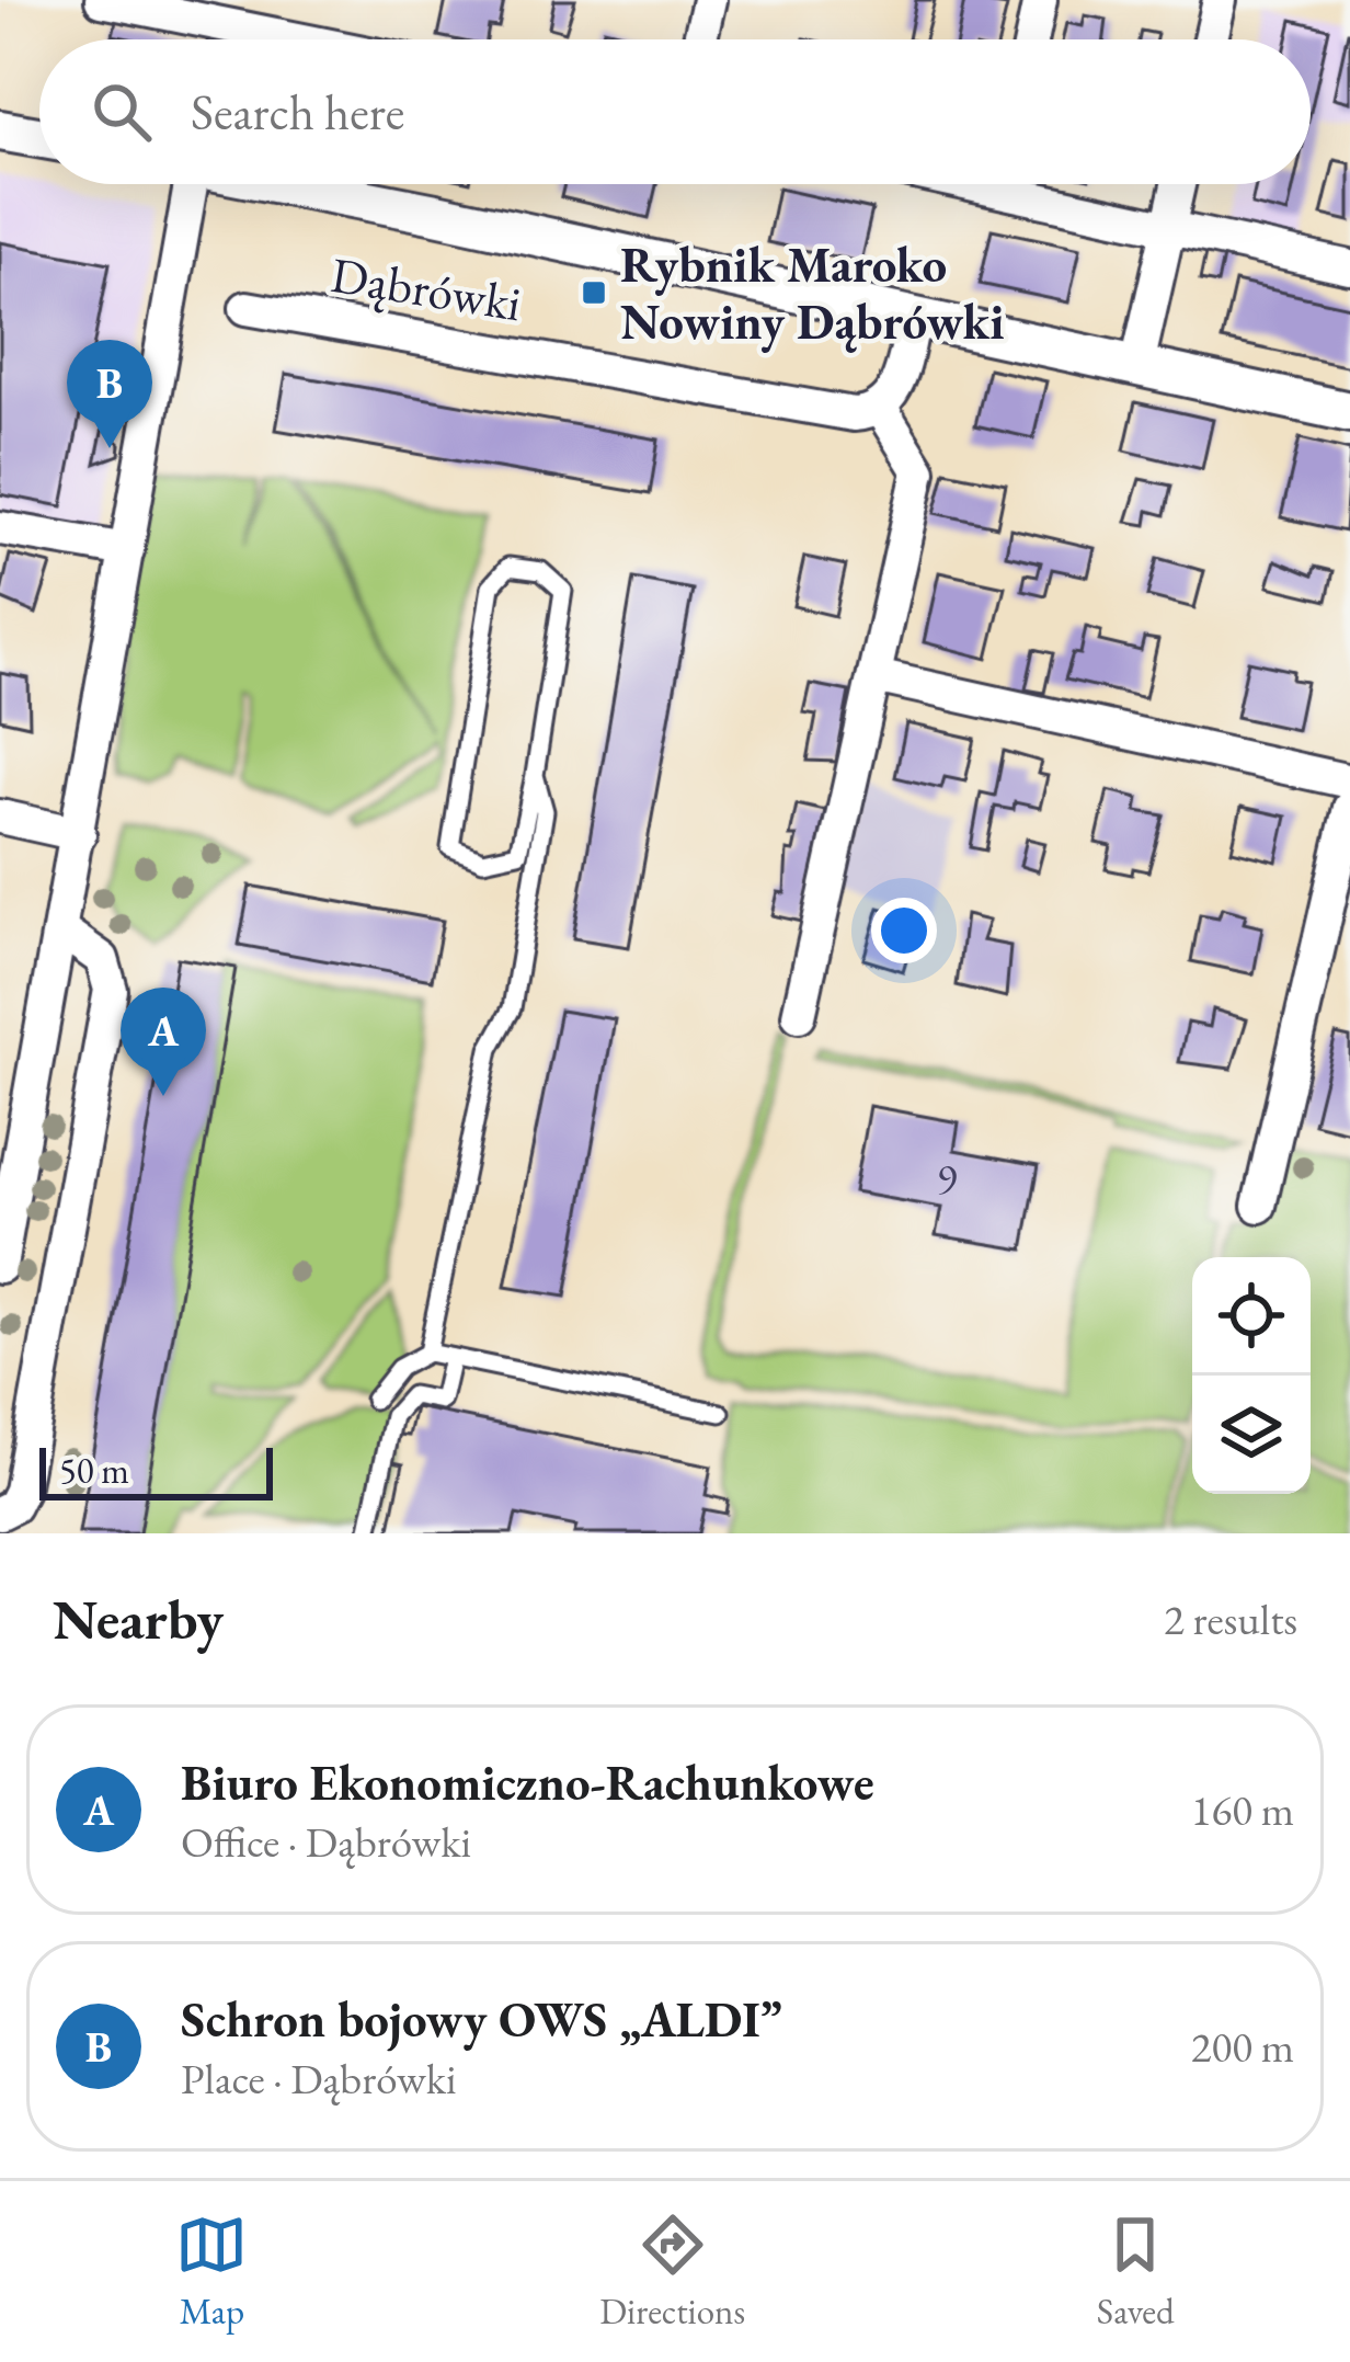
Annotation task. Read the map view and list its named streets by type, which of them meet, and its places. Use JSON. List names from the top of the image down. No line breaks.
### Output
{"streets":{"street":["Dąbrówki"]},"places":{"transit":["Rybnik Maroko Nowiny Dąbrówki"]},"house_numbers":["9"],"scale_bar":"50 m","page":{"search":"Search here","pins":["B","A"],"scale":"50 m","heading":["Nearby","2 results"],"list":[{"mark":"A","name":"Biuro Ekonomiczno-Rachunkowe","note":"Office · Dąbrówki","value":"160 m"},{"mark":"B","name":"Schron bojowy OWS „ALDI”","note":"Place · Dąbrówki","value":"200 m"}],"nav":["Map","Directions","Saved"]}}
